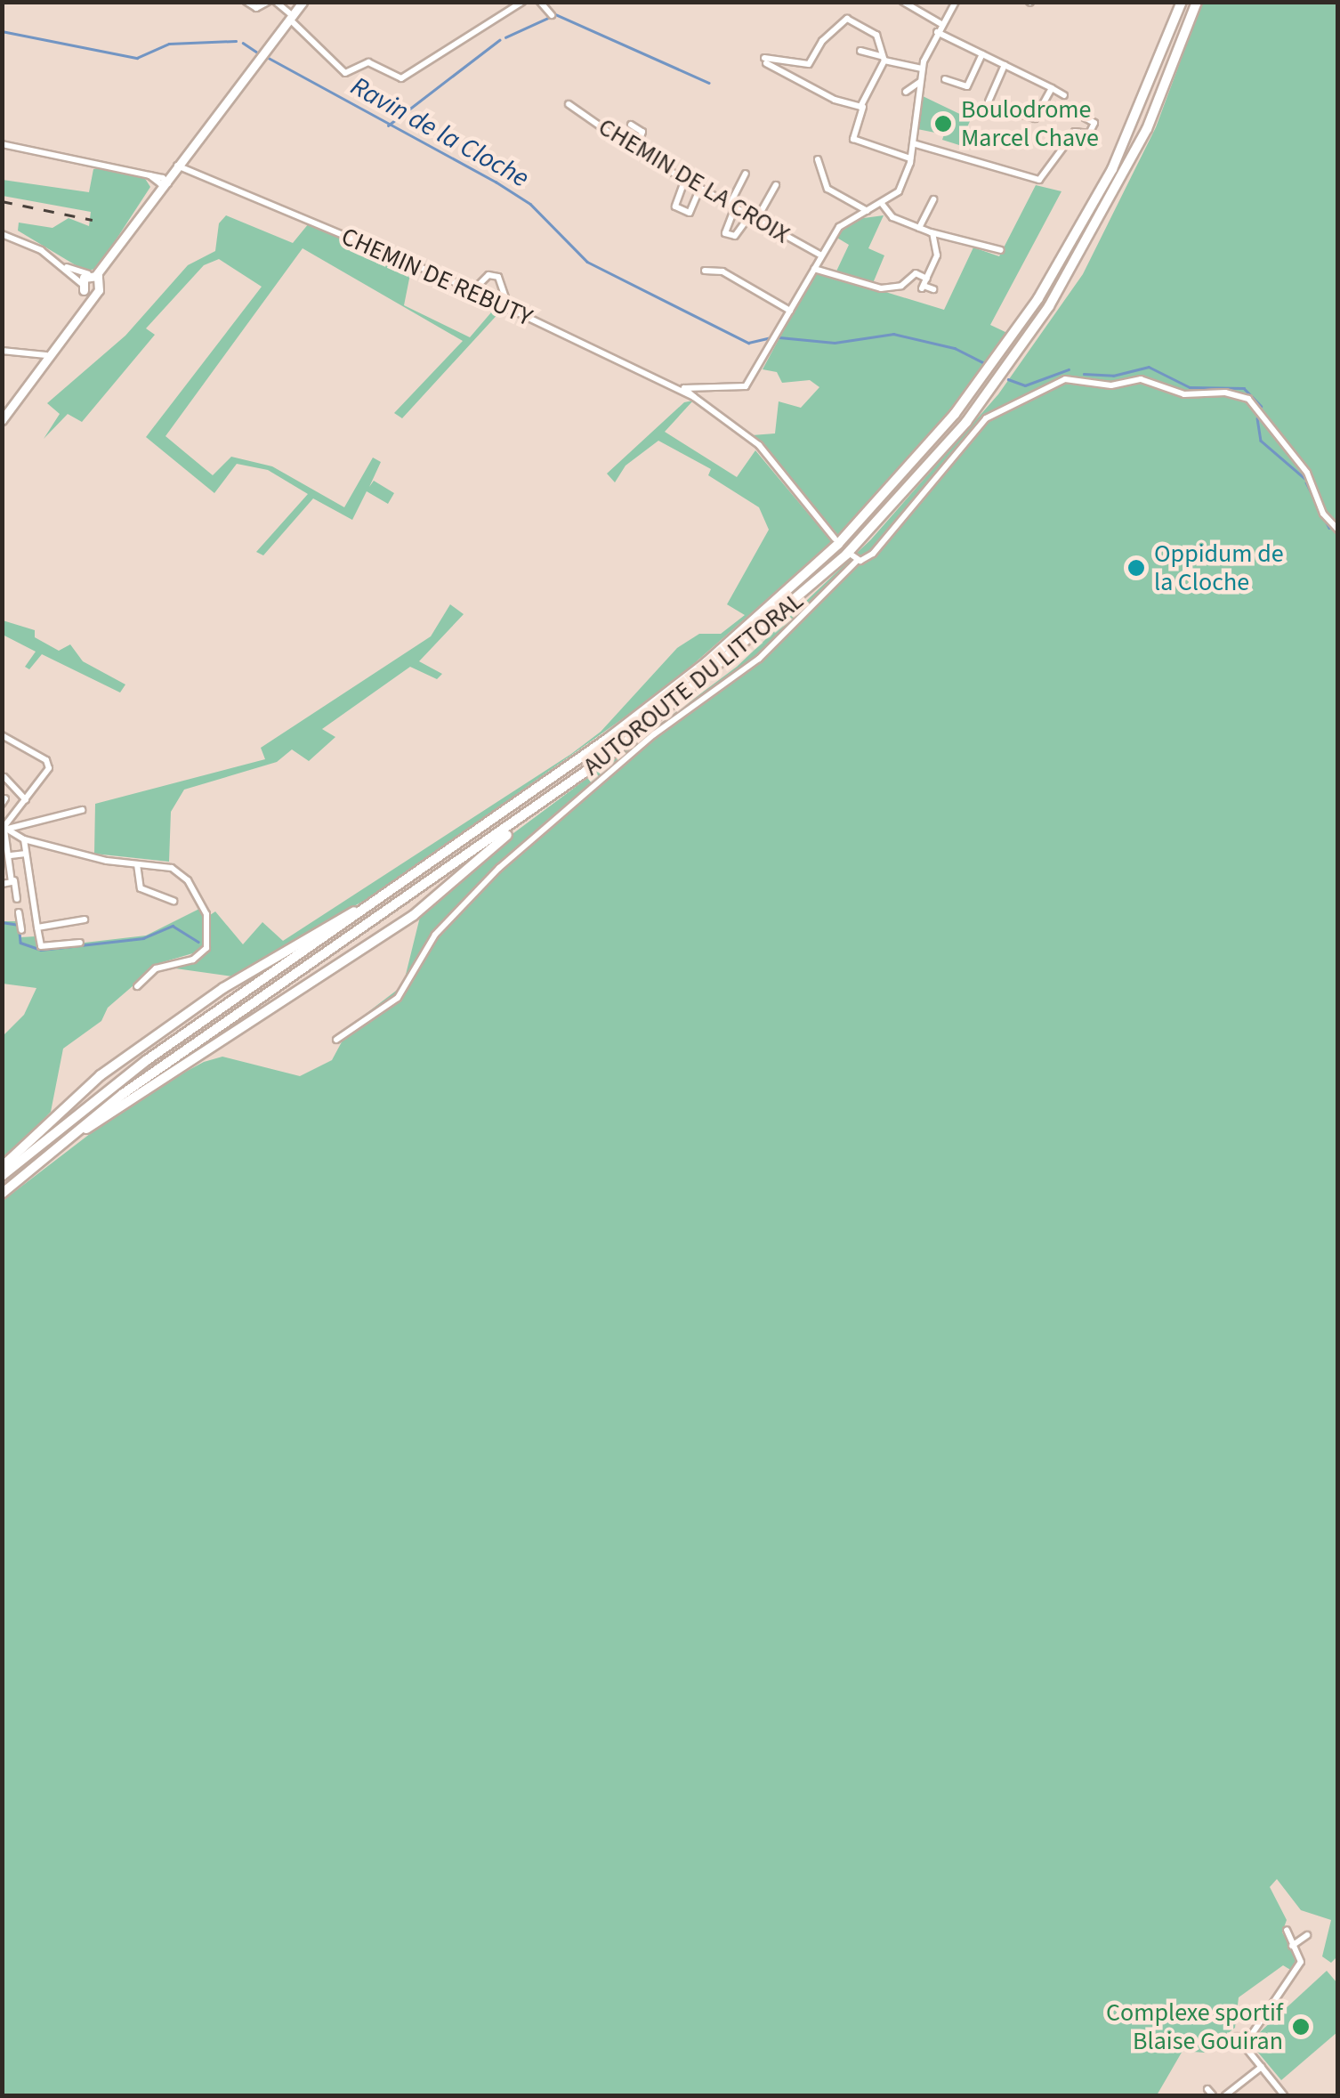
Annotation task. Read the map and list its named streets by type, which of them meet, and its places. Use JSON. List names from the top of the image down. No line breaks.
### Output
{"streets":{"highway":["AUTOROUTE DU LITTORAL"],"street":["CHEMIN DE LA CROIX","CHEMIN DE REBUTY"]},"water":["Ravin de la Cloche"],"places":["Boulodrome Marcel Chave","Oppidum de la Cloche","Complexe sportif Blaise Gouiran"]}
